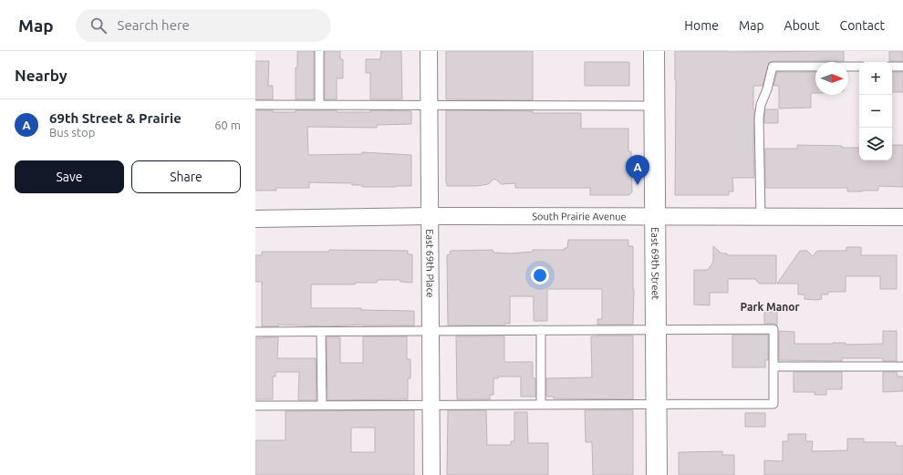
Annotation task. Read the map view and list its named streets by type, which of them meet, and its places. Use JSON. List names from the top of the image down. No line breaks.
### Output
{"streets":{"street":["South Prairie Avenue","East 69th Place","East 69th Street"]},"crossings":[["South Prairie Avenue","East 69th Place"],["South Prairie Avenue","East 69th Street"]],"districts":["Park Manor"],"north":"right","page":{"header":"Map","search":"Search here","nav":["Home","Map","About","Contact"],"heading":"Nearby","map_buttons":["+","−"],"list":[{"mark":"A","name":"69th Street & Prairie","note":"Bus stop","value":"60 m"}],"buttons":["Save","Share"],"pins":"A"}}
